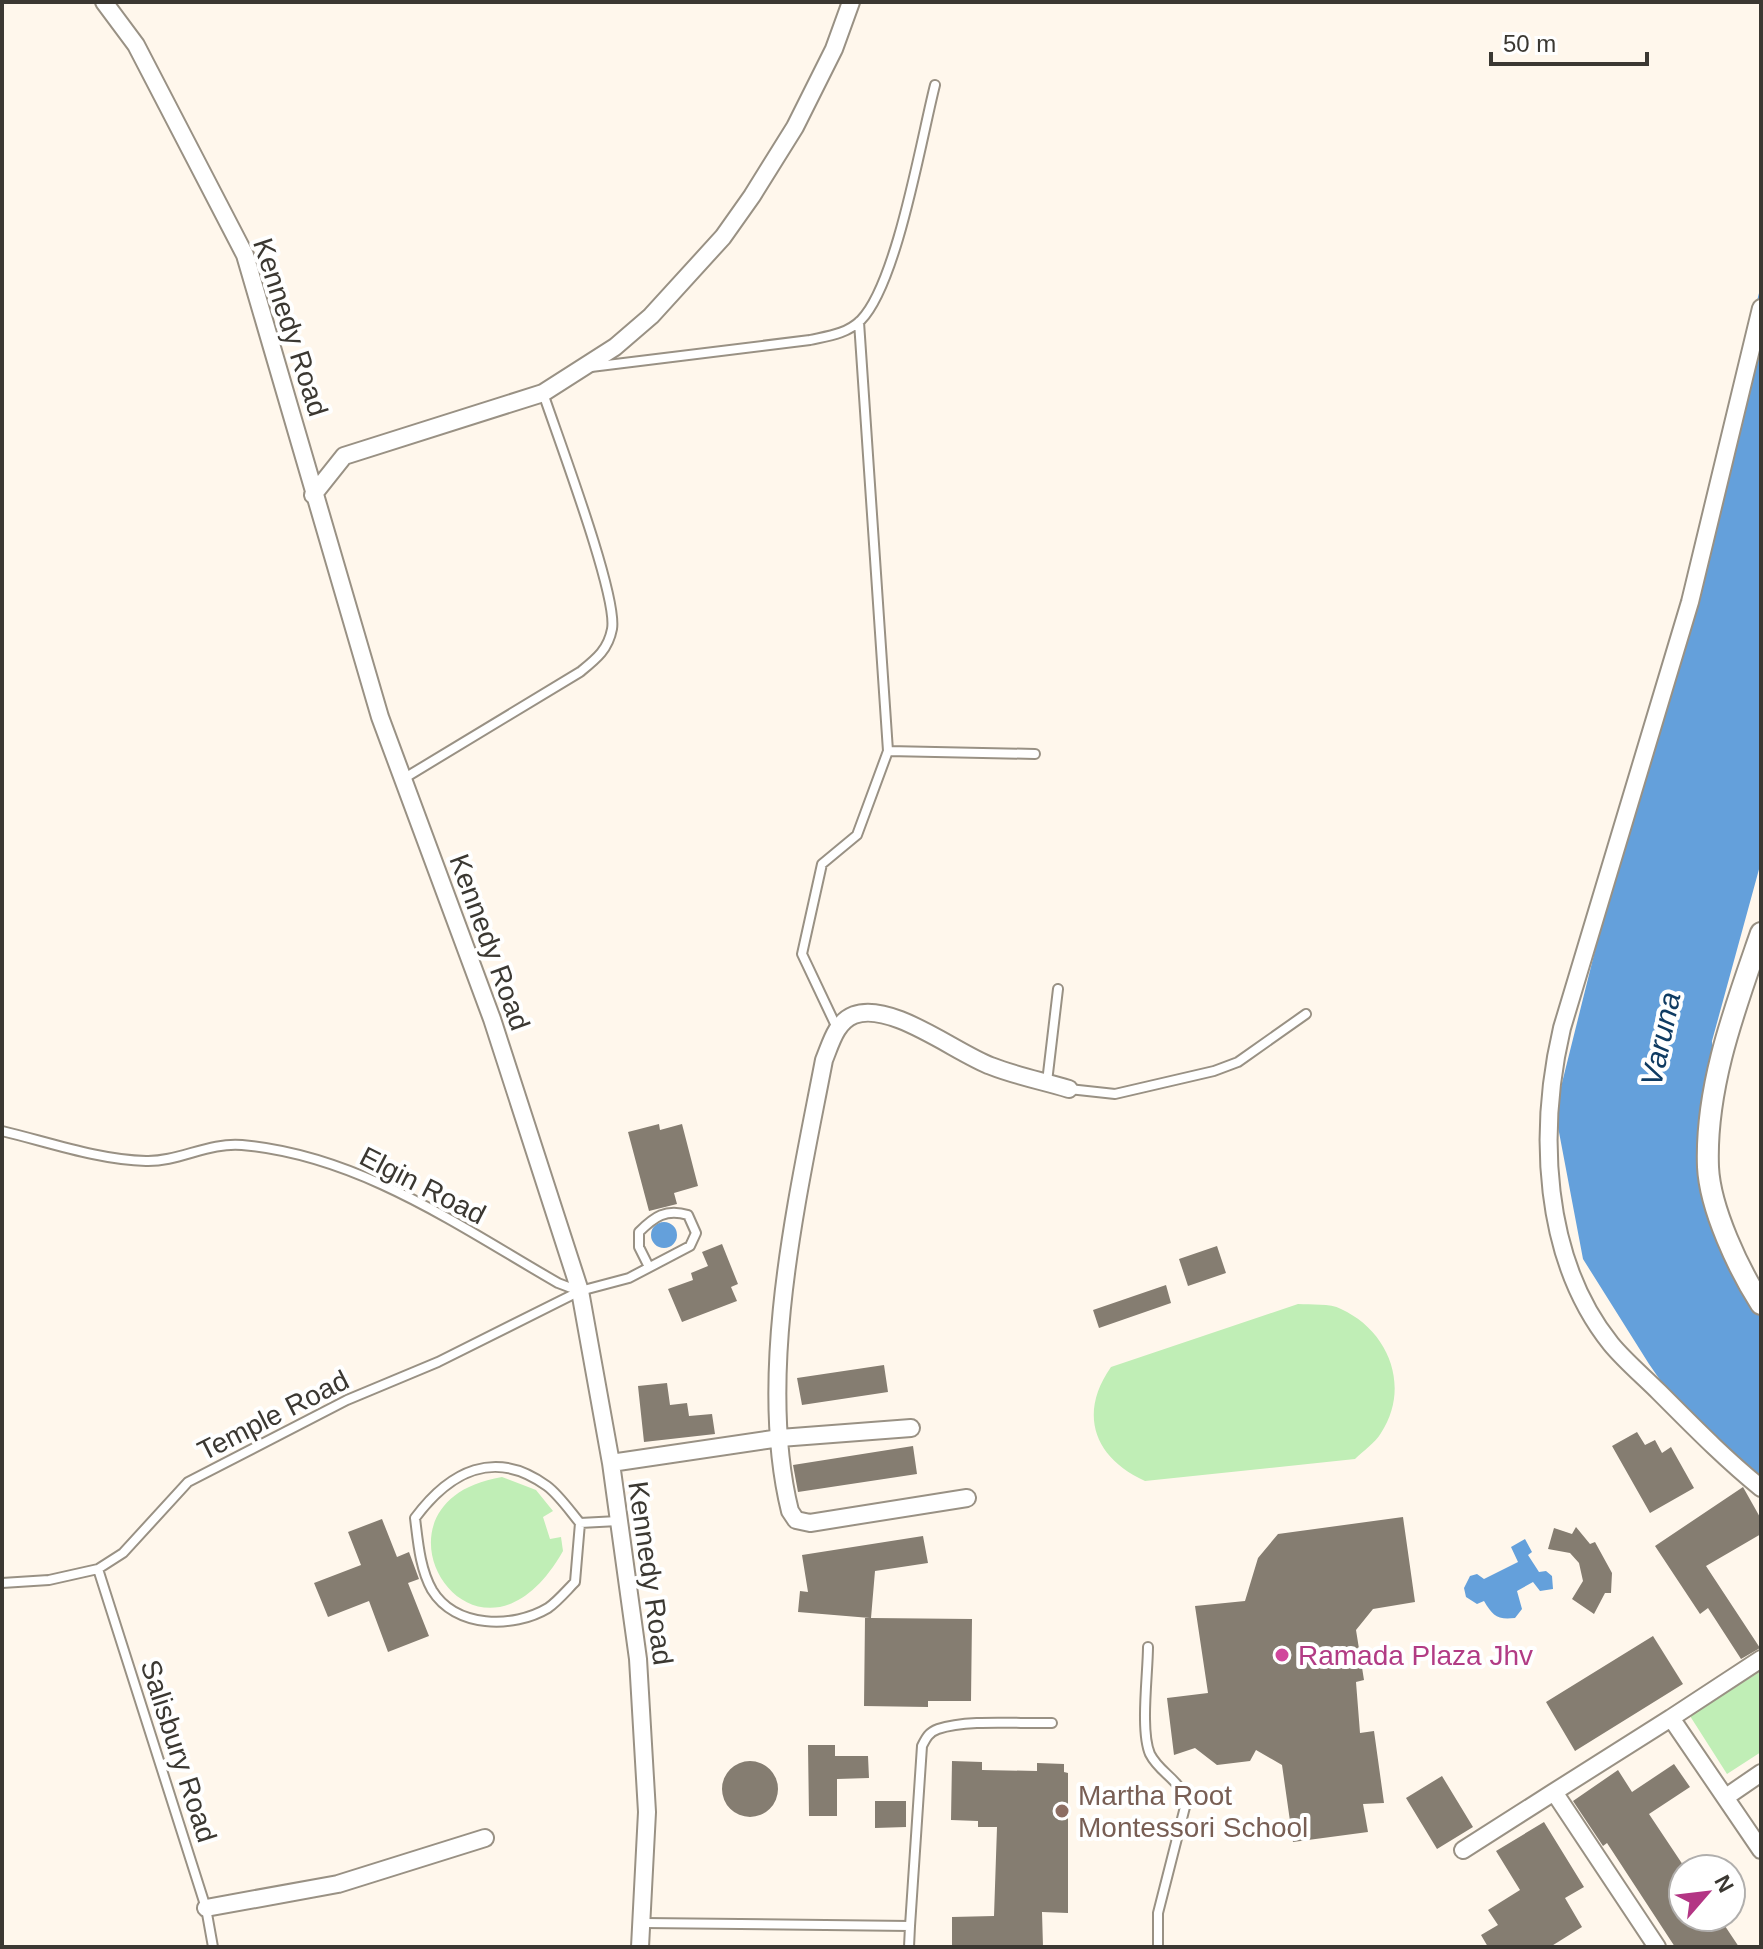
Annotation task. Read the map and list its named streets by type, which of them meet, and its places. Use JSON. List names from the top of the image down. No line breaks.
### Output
{"streets":{"street":["Kennedy Road"],"lane":["Elgin Road","Temple Road","Salisbury Road"]},"crossings":[["Kennedy Road","Elgin Road"],["Kennedy Road","Temple Road"],["Elgin Road","Temple Road"],["Temple Road","Salisbury Road"]],"water":["Varuna"],"places":["Ramada Plaza Jhv","Martha Root Montessori School"],"scale_bar":"50 m","north":"top right"}
